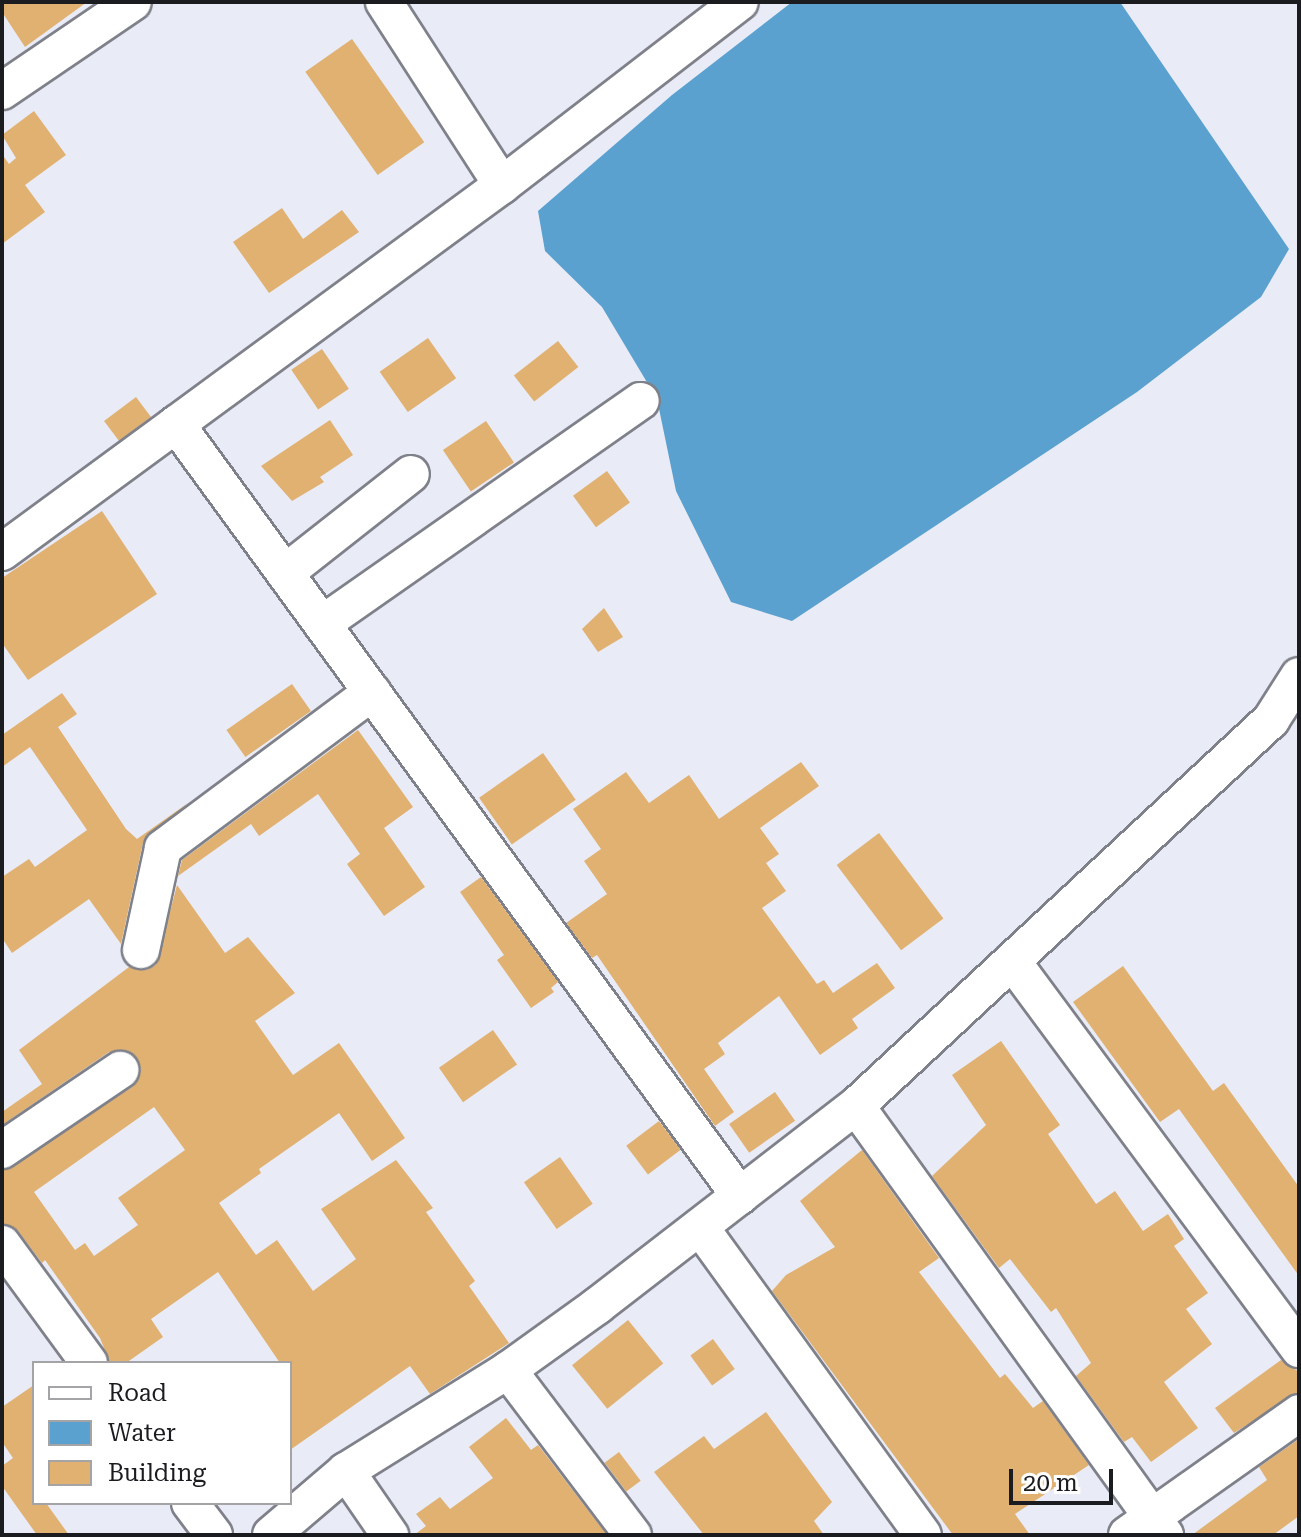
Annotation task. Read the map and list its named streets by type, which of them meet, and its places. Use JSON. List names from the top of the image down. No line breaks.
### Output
{"legend":["Road","Water","Building"],"scale_bar":"20 m"}
